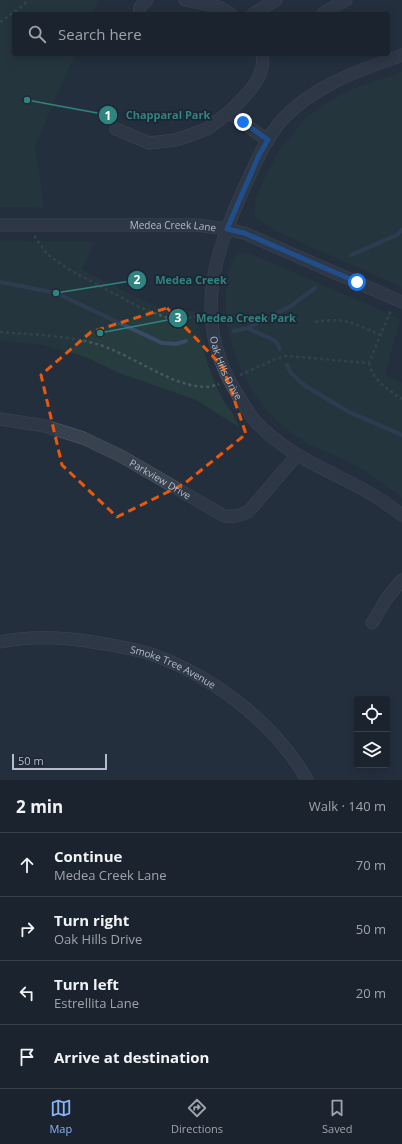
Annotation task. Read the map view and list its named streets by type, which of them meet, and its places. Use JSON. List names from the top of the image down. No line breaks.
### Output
{"streets":{"street":["Medea Creek Lane","Oak Hills Drive","Parkview Drive","Smoke Tree Avenue"]},"crossings":[["Medea Creek Lane","Oak Hills Drive"],["Oak Hills Drive","Parkview Drive"]],"places":["Chapparal Park","Medea Creek","Medea Creek Park"],"scale_bar":"50 m","page":{"search":"Search here","scale":"50 m","heading":["2 min","Walk · 140 m"],"list":[["Continue","Medea Creek Lane","70 m"],["Turn right","Oak Hills Drive","50 m"],["Turn left","Estrellita Lane","20 m"],"Arrive at destination"],"nav":["Map","Directions","Saved"]}}
